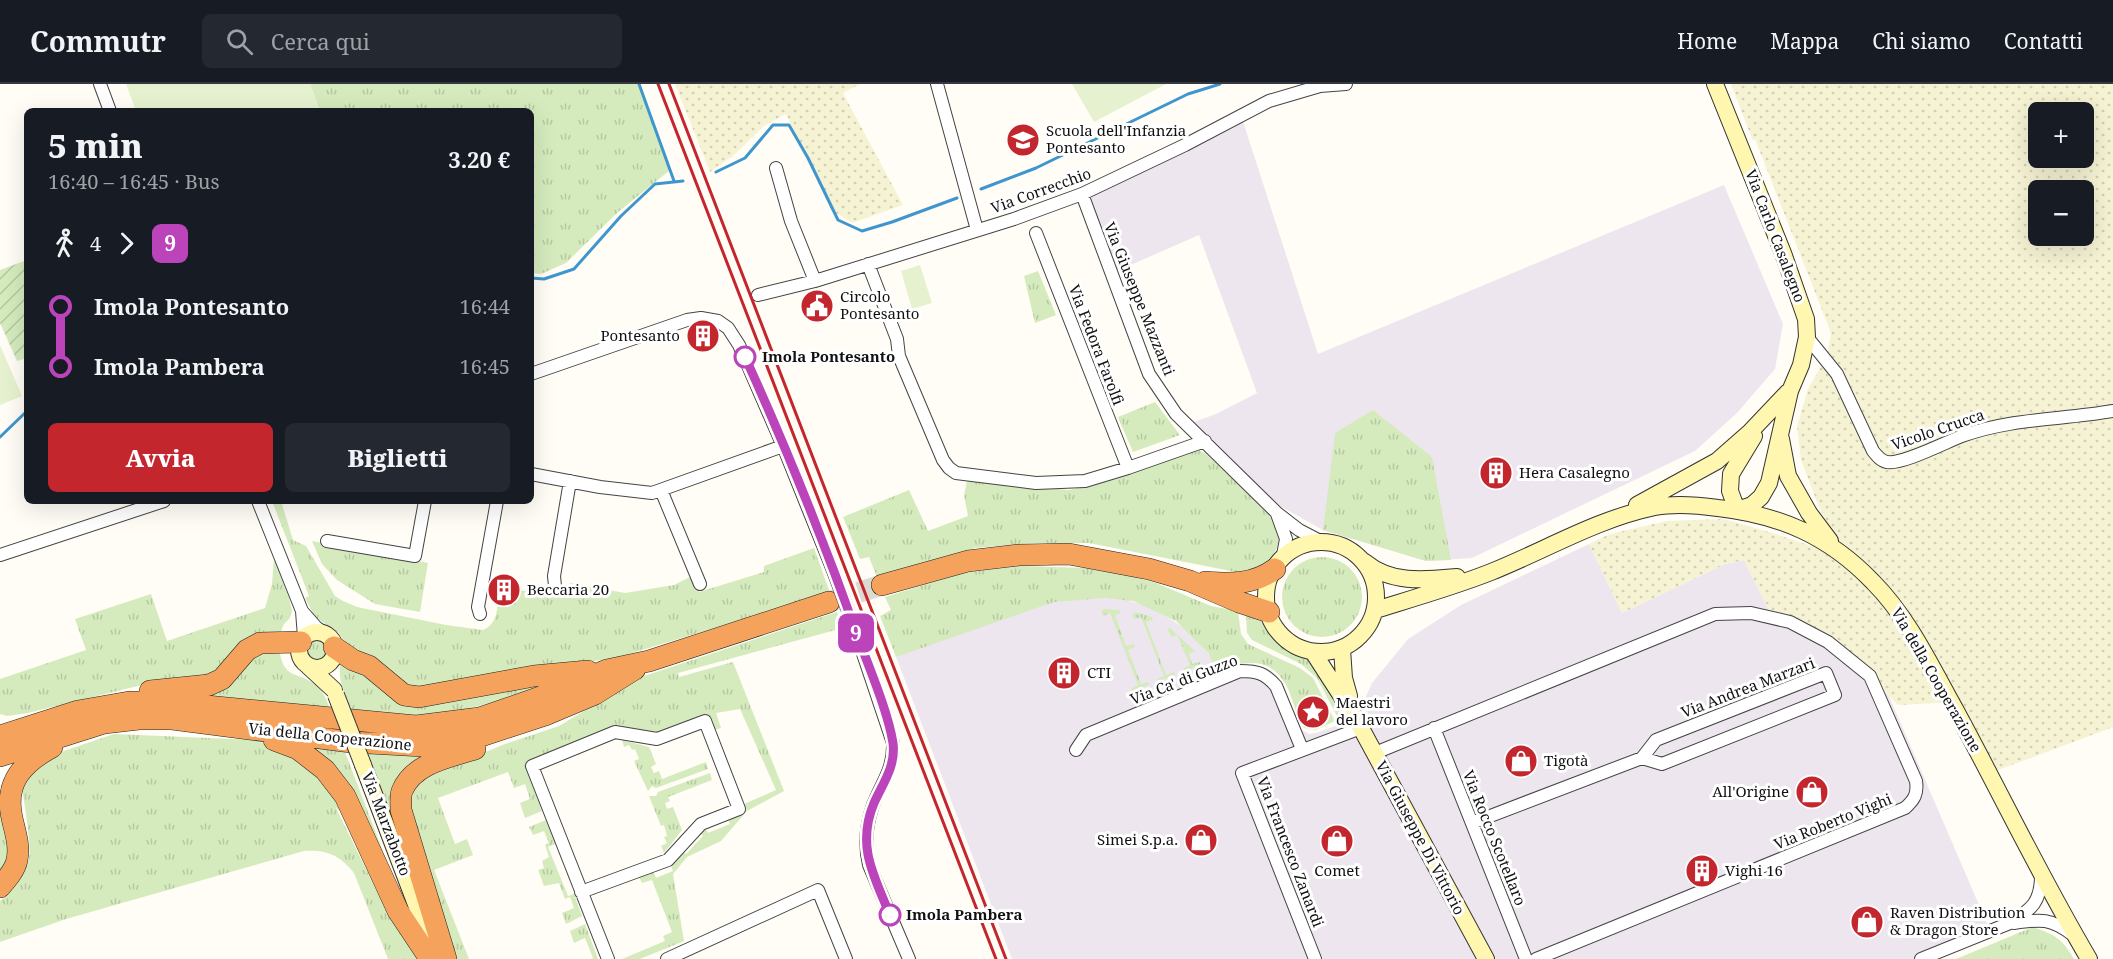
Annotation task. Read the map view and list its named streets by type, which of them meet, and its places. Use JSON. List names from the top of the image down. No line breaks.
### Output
{"streets":{"highway":["Via della Cooperazione"],"street":["Via Correcchio","Via Carlo Casalegno","Via Giuseppe Mazzanti","Via Fedora Farolfi","Vicolo Crucca","Via Ca' di Guzzo","Via Andrea Marzari","Via Roberto Vighi","Via Marzabotto","Via Giuseppe Di Vittorio","Via Rocco Scotellaro","Via Francesco Zanardi"]},"crossings":[["Via Correcchio","Via Giuseppe Mazzanti"],["Via Carlo Casalegno","Vicolo Crucca"],["Via Carlo Casalegno","Via della Cooperazione"],["Via Giuseppe Mazzanti","Via della Cooperazione"],["Via Giuseppe Mazzanti","Via Giuseppe Di Vittorio"],["Via Ca' di Guzzo","Via Francesco Zanardi"],["Via della Cooperazione","Via Giuseppe Di Vittorio"],["Via Andrea Marzari","Via Rocco Scotellaro"],["Via Roberto Vighi","Via Giuseppe Di Vittorio"],["Via Roberto Vighi","Via Rocco Scotellaro"],["Via Giuseppe Di Vittorio","Via Francesco Zanardi"]],"places":{"school or university":["Scuola dell'Infanzia Pontesanto"],"public building":["Circolo Pontesanto"],"building":["Pontesanto","Hera Casalegno","Beccaria 20","CTI","Vighi 16"],"other":["Imola Pontesanto","Imola Pambera"],"place":["Maestri del lavoro"],"shop":["Tigotà","All'Origine","Simei S.p.a.","Comet","Raven Distribution & Dragon Store"]},"lines":["bus line 9"],"page":{"header":"Commutr","search":"Cerca qui","nav":["Home","Mappa","Chi siamo","Contatti"],"on_map":"9","map_buttons":["+","−"],"heading":["5 min","16:40 – 16:45 · Bus","3.20 €"],"legs":["4","9"],"list":[{"name":"Imola Pontesanto","value":"16:44"},{"name":"Imola Pambera","value":"16:45"}],"buttons":["Avvia","Biglietti"]}}
